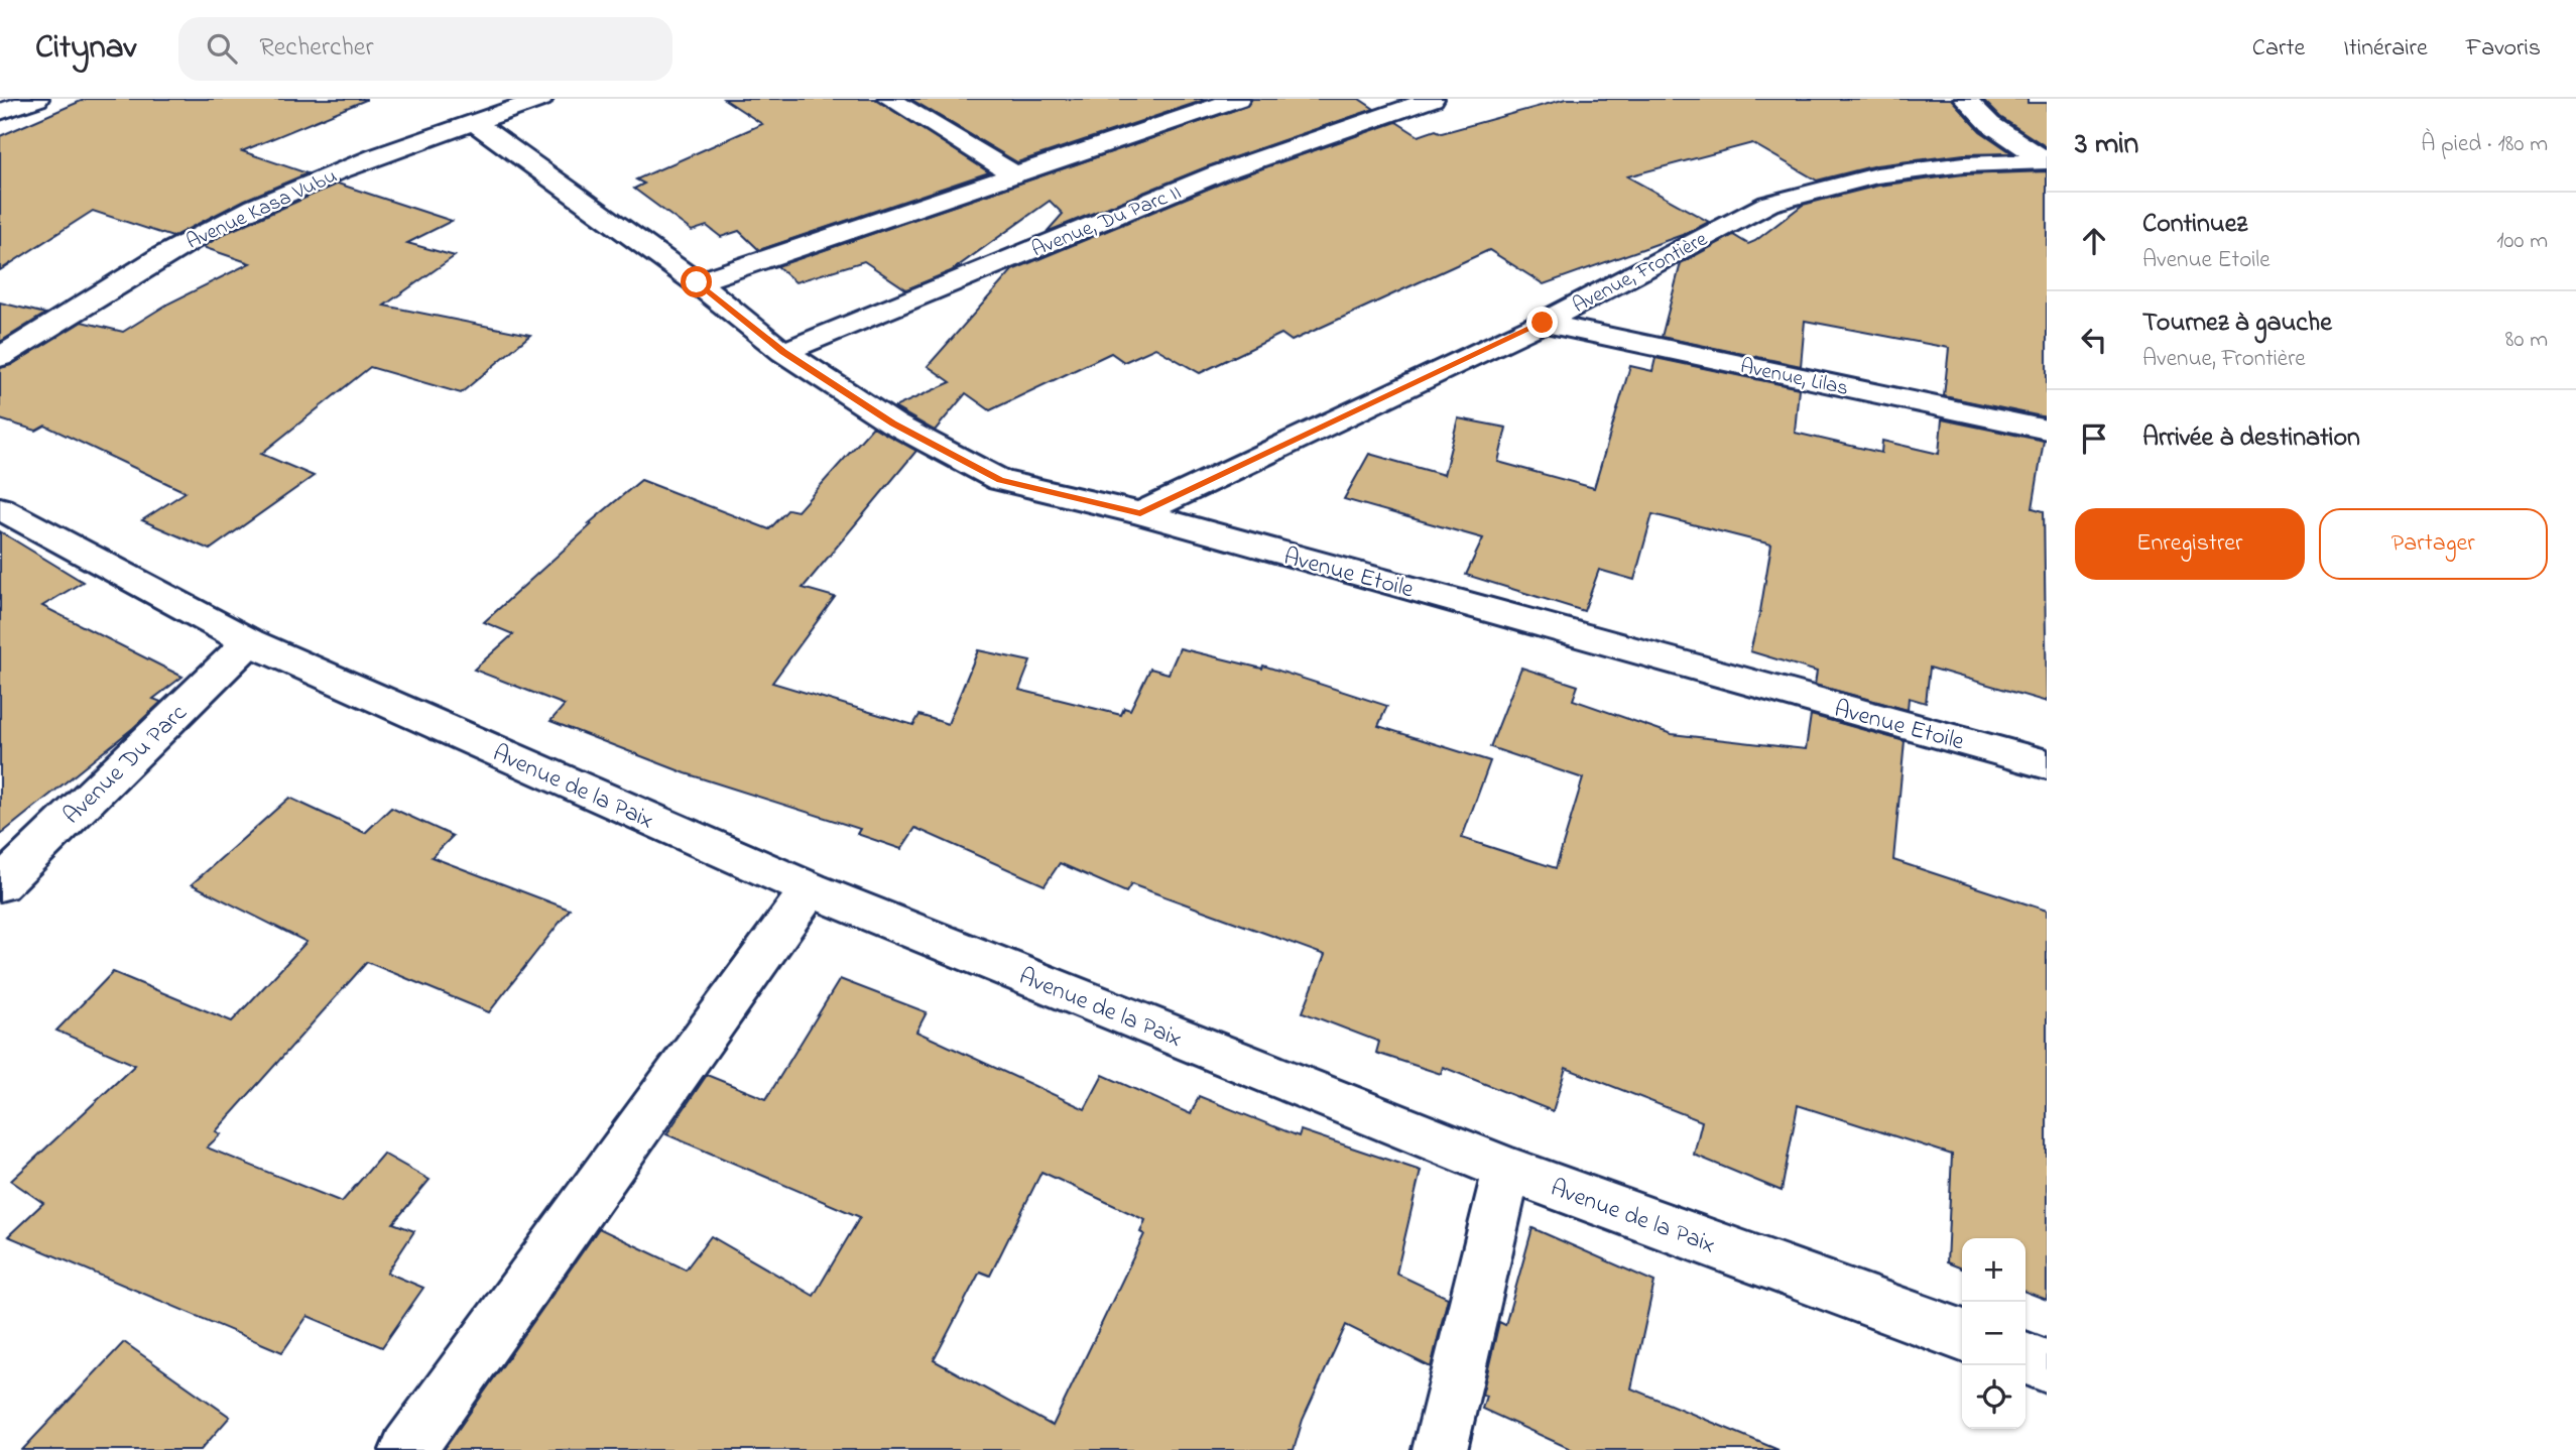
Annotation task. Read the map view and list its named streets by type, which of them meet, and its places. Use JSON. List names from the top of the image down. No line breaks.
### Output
{"streets":{"street":["Avenue Kasa Vubu","Avenue, Du Parc II","Avenue, Frontière","Avenue, Lilas","Avenue Etoile","Avenue Du Parc","Avenue de la Paix"]},"crossings":[["Avenue Kasa Vubu","Avenue Etoile"],["Avenue, Du Parc II","Avenue Etoile"],["Avenue, Frontière","Avenue, Lilas"],["Avenue, Frontière","Avenue Etoile"],["Avenue Du Parc","Avenue de la Paix"]],"page":{"header":"Citynav","search":"Rechercher","nav":["Carte","Itinéraire","Favoris"],"heading":["3 min","À pied · 180 m"],"list":[["Continuez","Avenue Etoile","100 m"],["Tournez à gauche","Avenue, Frontière","80 m"],"Arrivée à destination"],"buttons":["Enregistrer","Partager"],"map_buttons":["+","−"]}}
